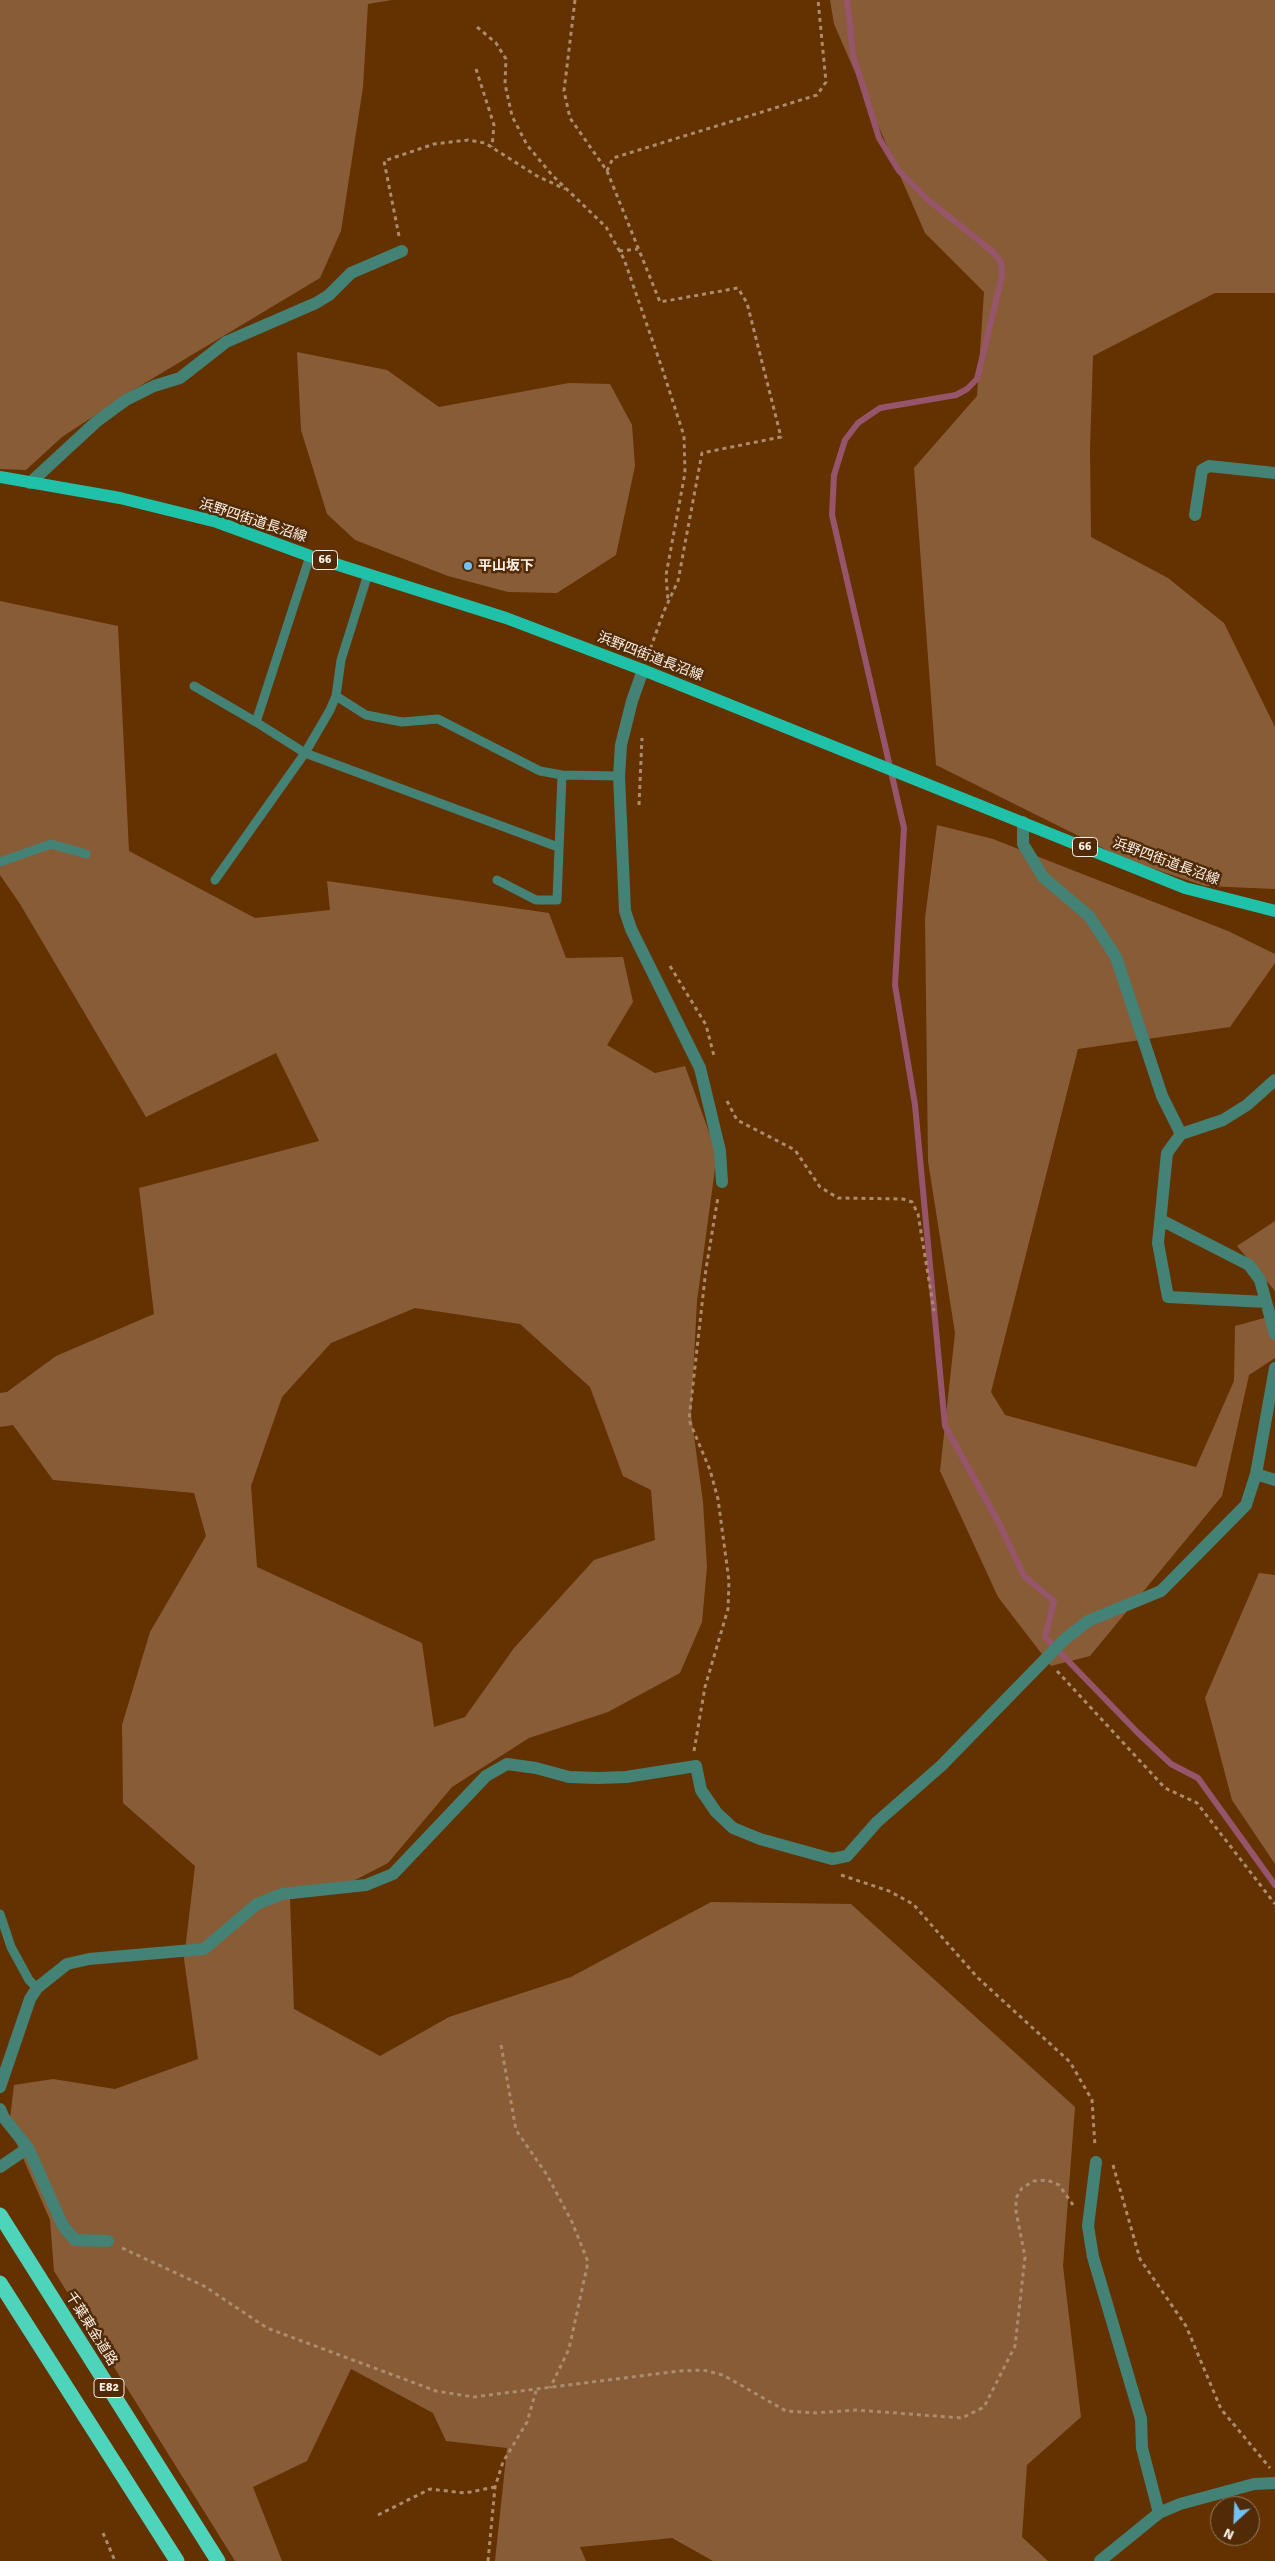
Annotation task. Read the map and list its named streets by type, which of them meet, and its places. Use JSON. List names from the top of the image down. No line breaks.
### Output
{"streets":{"highway":["千葉東金道路","E82"],"main road":["浜野四街道長沼線","66"]},"places":["平山坂下"],"north":"bottom left"}
